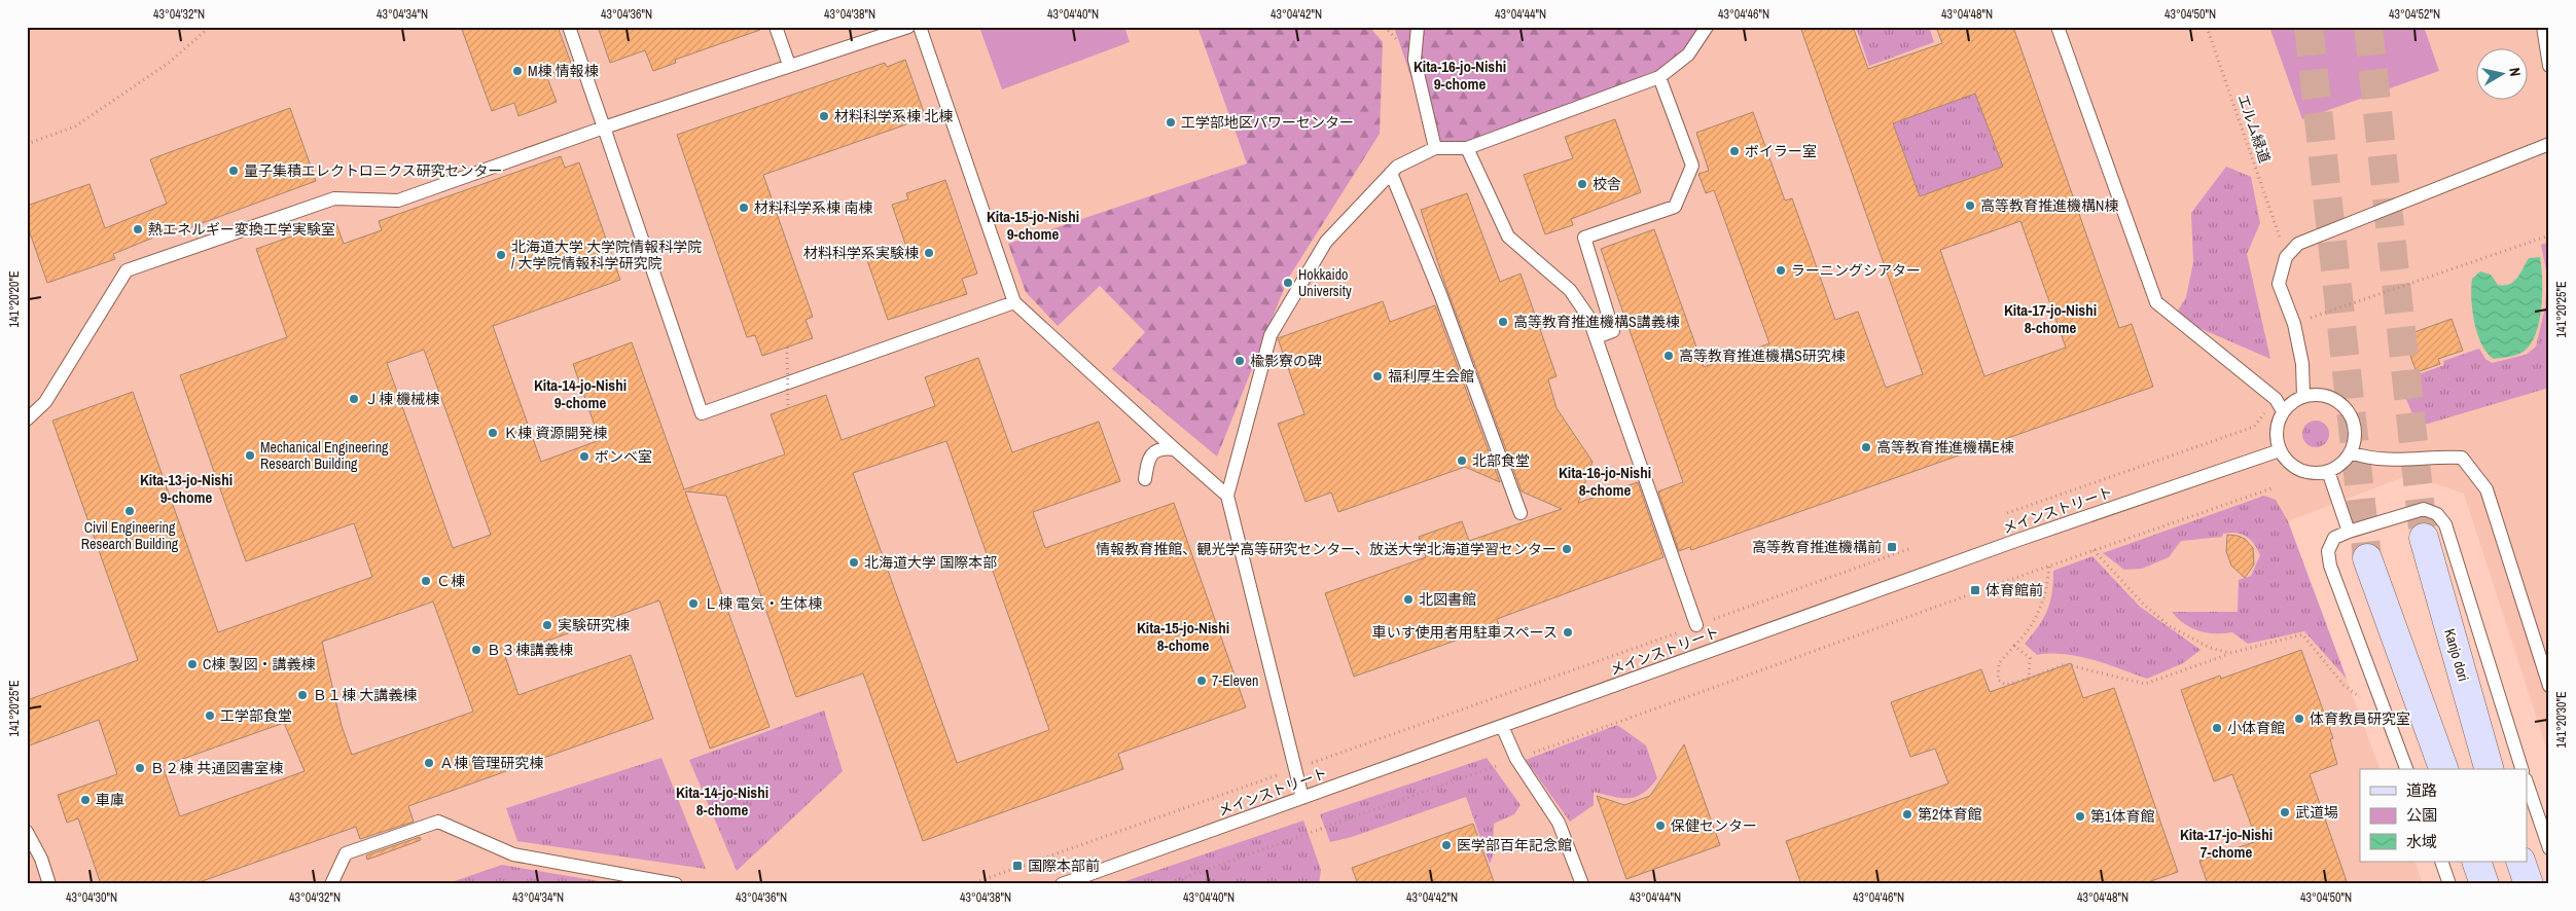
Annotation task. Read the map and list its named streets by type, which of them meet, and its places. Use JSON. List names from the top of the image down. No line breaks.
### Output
{"streets":{"street":["Kanjo dori"],"lane":["メインストリート"],"path":["エルム緑道"]},"districts":["Kita-16-jo-Nishi 9-chome","Kita-15-jo-Nishi 9-chome","Kita-17-jo-Nishi 8-chome","Kita-14-jo-Nishi 9-chome","Kita-16-jo-Nishi 8-chome","Kita-13-jo-Nishi 9-chome","Kita-15-jo-Nishi 8-chome","Kita-14-jo-Nishi 8-chome","Kita-17-jo-Nishi 7-chome"],"places":{"other":["M棟 情報棟","材料科学系棟 北棟","工学部地区パワーセンター","ボイラー室","量子集積エレクトロニクス研究センター","校舎","高等教育推進機構N棟","材料科学系棟 南棟","熱エネルギー変換工学実験室","材料科学系実験棟","北海道大学 大学院情報科学院 / 大学院情報科学研究院","ラーニングシアター","Hokkaido University","高等教育推進機構S講義棟","高等教育推進機構S研究棟","楡影寮の碑","福利厚生会館","Ｊ棟 機械棟","Ｋ棟 資源開発棟","高等教育推進機構E棟","Mechanical Engineering Research Building","ボンベ室","北部食堂","Civil Engineering Research Building","情報教育推館、観光学高等研究センター、放送大学北海道学習センター","北海道大学 国際本部","Ｃ棟","北図書館","Ｌ棟 電気・生体棟","実験研究棟","車いす使用者用駐車スペース","Ｂ３棟講義棟","C棟 製図・講義棟","7-Eleven","Ｂ１棟 大講義棟","工学部食堂","体育教員研究室","小体育館","Ａ棟 管理研究棟","Ｂ２棟 共通図書室棟","車庫","武道場","第2体育館","第1体育館","保健センター","医学部百年記念館"],"transit":["高等教育推進機構前","体育館前","国際本部前"]},"legend":["道路","公園","水域"],"north":"right","coordinates":["43°04'32\"N","43°04'34\"N","43°04'36\"N","43°04'38\"N","43°04'40\"N","43°04'42\"N","43°04'44\"N","43°04'46\"N","43°04'48\"N","43°04'50\"N","43°04'52\"N","141°20'20\"E","141°20'25\"E","141°20'30\"E","43°04'30\"N"]}
